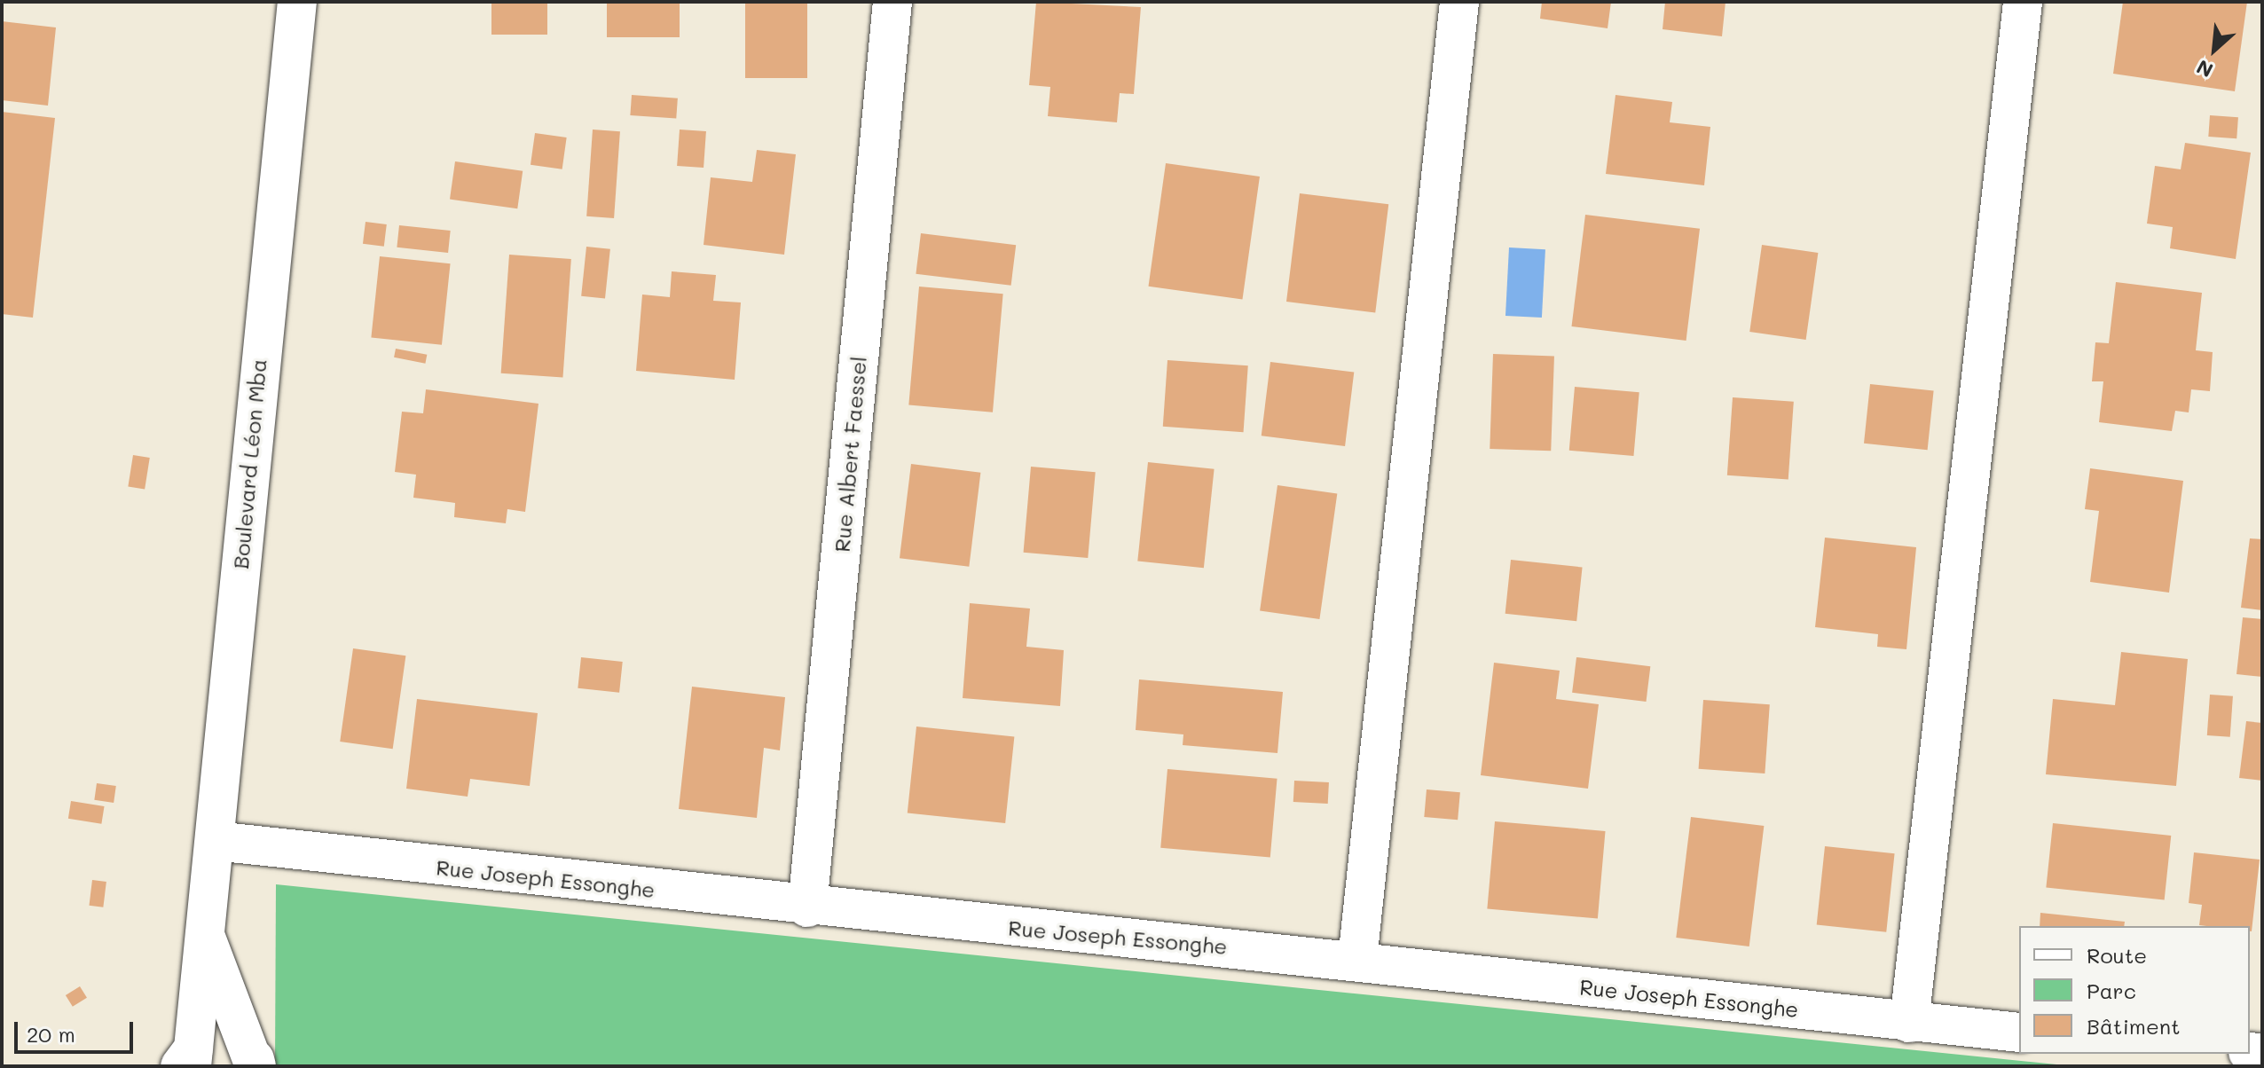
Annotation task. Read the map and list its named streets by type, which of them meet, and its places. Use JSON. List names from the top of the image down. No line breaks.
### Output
{"streets":{"street":["Rue Albert Faessel","Boulevard Léon Mba","Rue Joseph Essonghe"]},"crossings":[["Rue Albert Faessel","Rue Joseph Essonghe"],["Boulevard Léon Mba","Rue Joseph Essonghe"]],"legend":["Route","Parc","Bâtiment"],"scale_bar":"20 m","north":"bottom left"}
